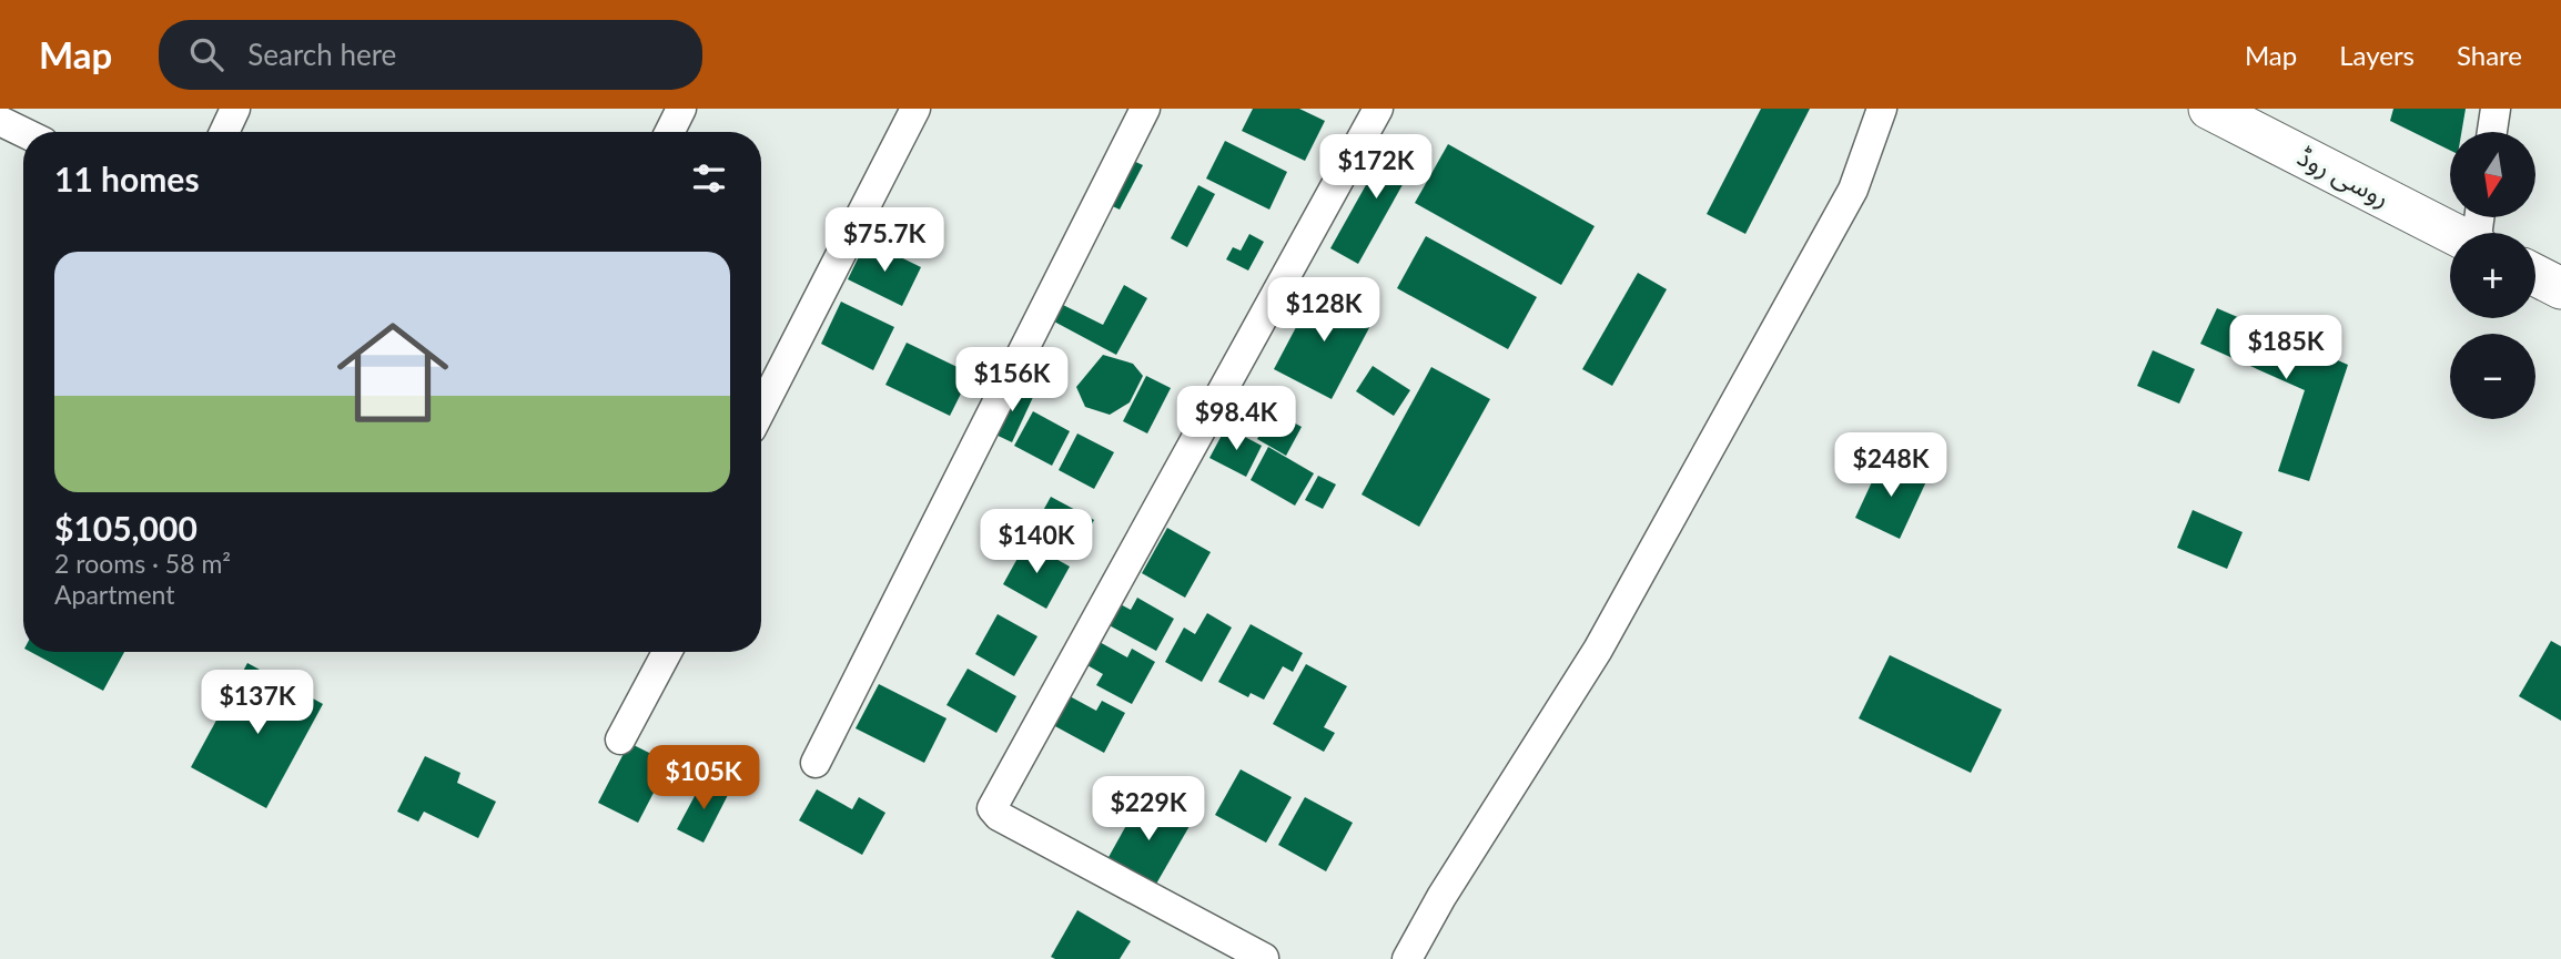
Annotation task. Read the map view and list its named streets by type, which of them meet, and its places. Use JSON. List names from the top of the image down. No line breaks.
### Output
{"streets":{"main road":["روسی روڈ"]},"north":"bottom","page":{"header":"Map","search":"Search here","nav":["Map","Layers","Share"],"map_buttons":["+","−"],"heading":"11 homes","price":["$172K","$75.7K","$128K","$185K","$156K","$98.4K","$248K","$140K","$137K","$105K","$229K"],"list":[{"name":"$105,000","note":"2 rooms · 58 m² · Apartment"}]}}
